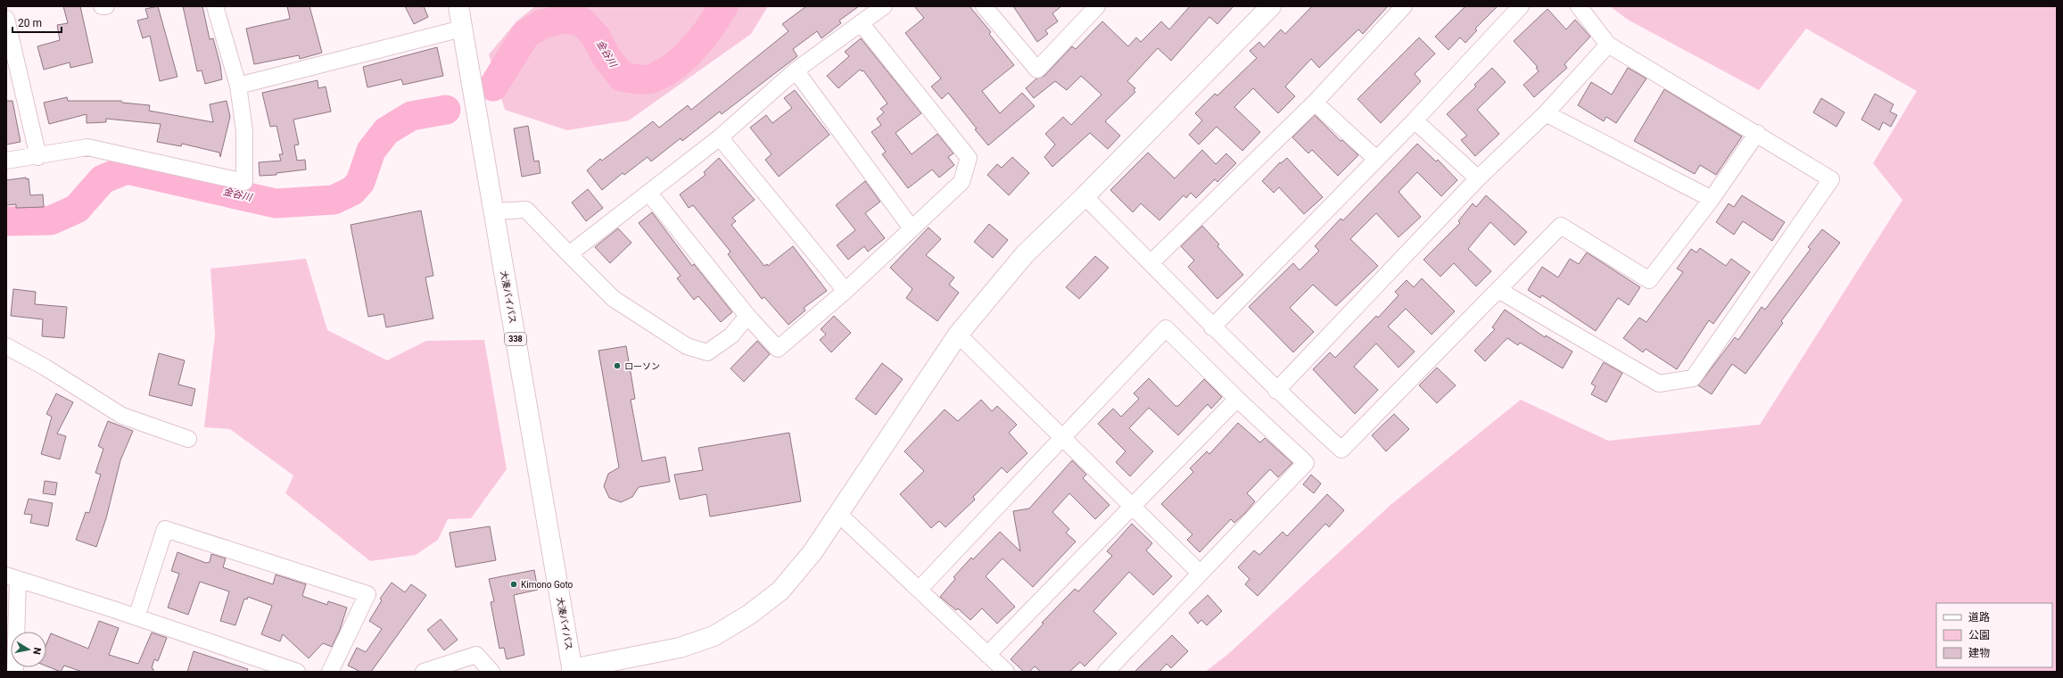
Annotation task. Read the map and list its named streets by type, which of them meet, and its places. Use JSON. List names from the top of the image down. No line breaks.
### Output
{"streets":{"main road":["大湊バイパス","338"]},"water":["金谷川"],"places":["ローソン","Kimono Goto"],"legend":["道路","公園","建物"],"scale_bar":"20 m","north":"right"}
